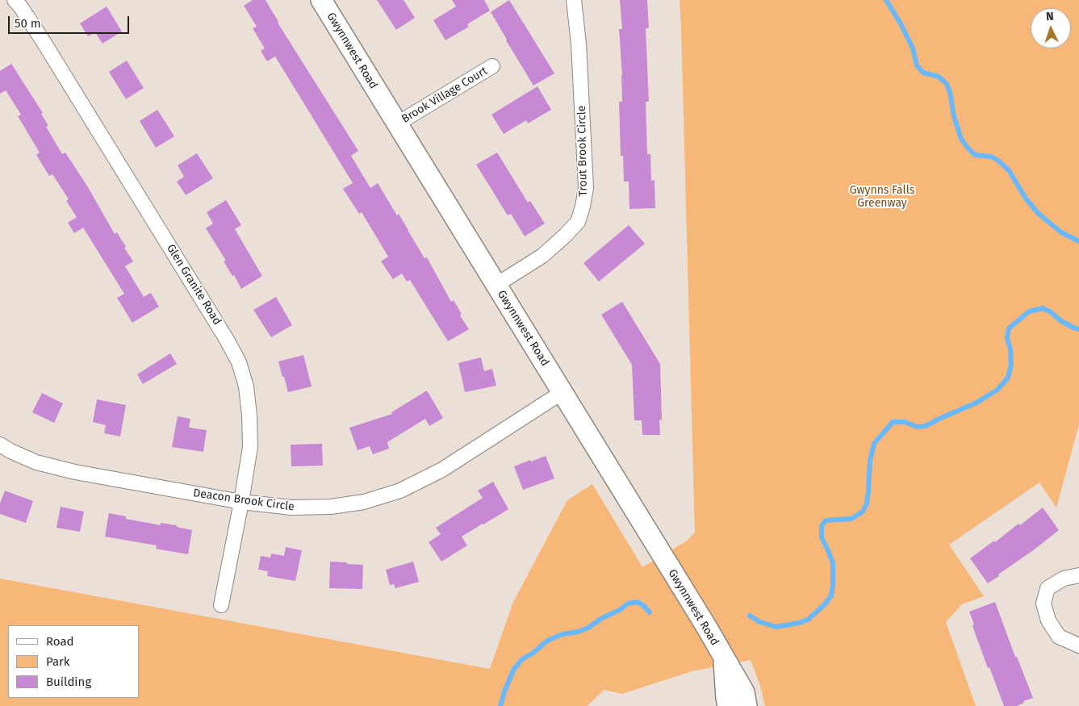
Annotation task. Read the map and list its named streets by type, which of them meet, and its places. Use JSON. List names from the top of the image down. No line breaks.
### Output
{"streets":{"street":["Gwynnwest Road","Brook Village Court","Trout Brook Circle","Glen Granite Road","Deacon Brook Circle"]},"crossings":[["Gwynnwest Road","Brook Village Court"],["Gwynnwest Road","Trout Brook Circle"],["Gwynnwest Road","Deacon Brook Circle"],["Glen Granite Road","Deacon Brook Circle"]],"parks":["Gwynns Falls Greenway"],"legend":["Road","Park","Building"],"scale_bar":"50 m","north":"top"}
